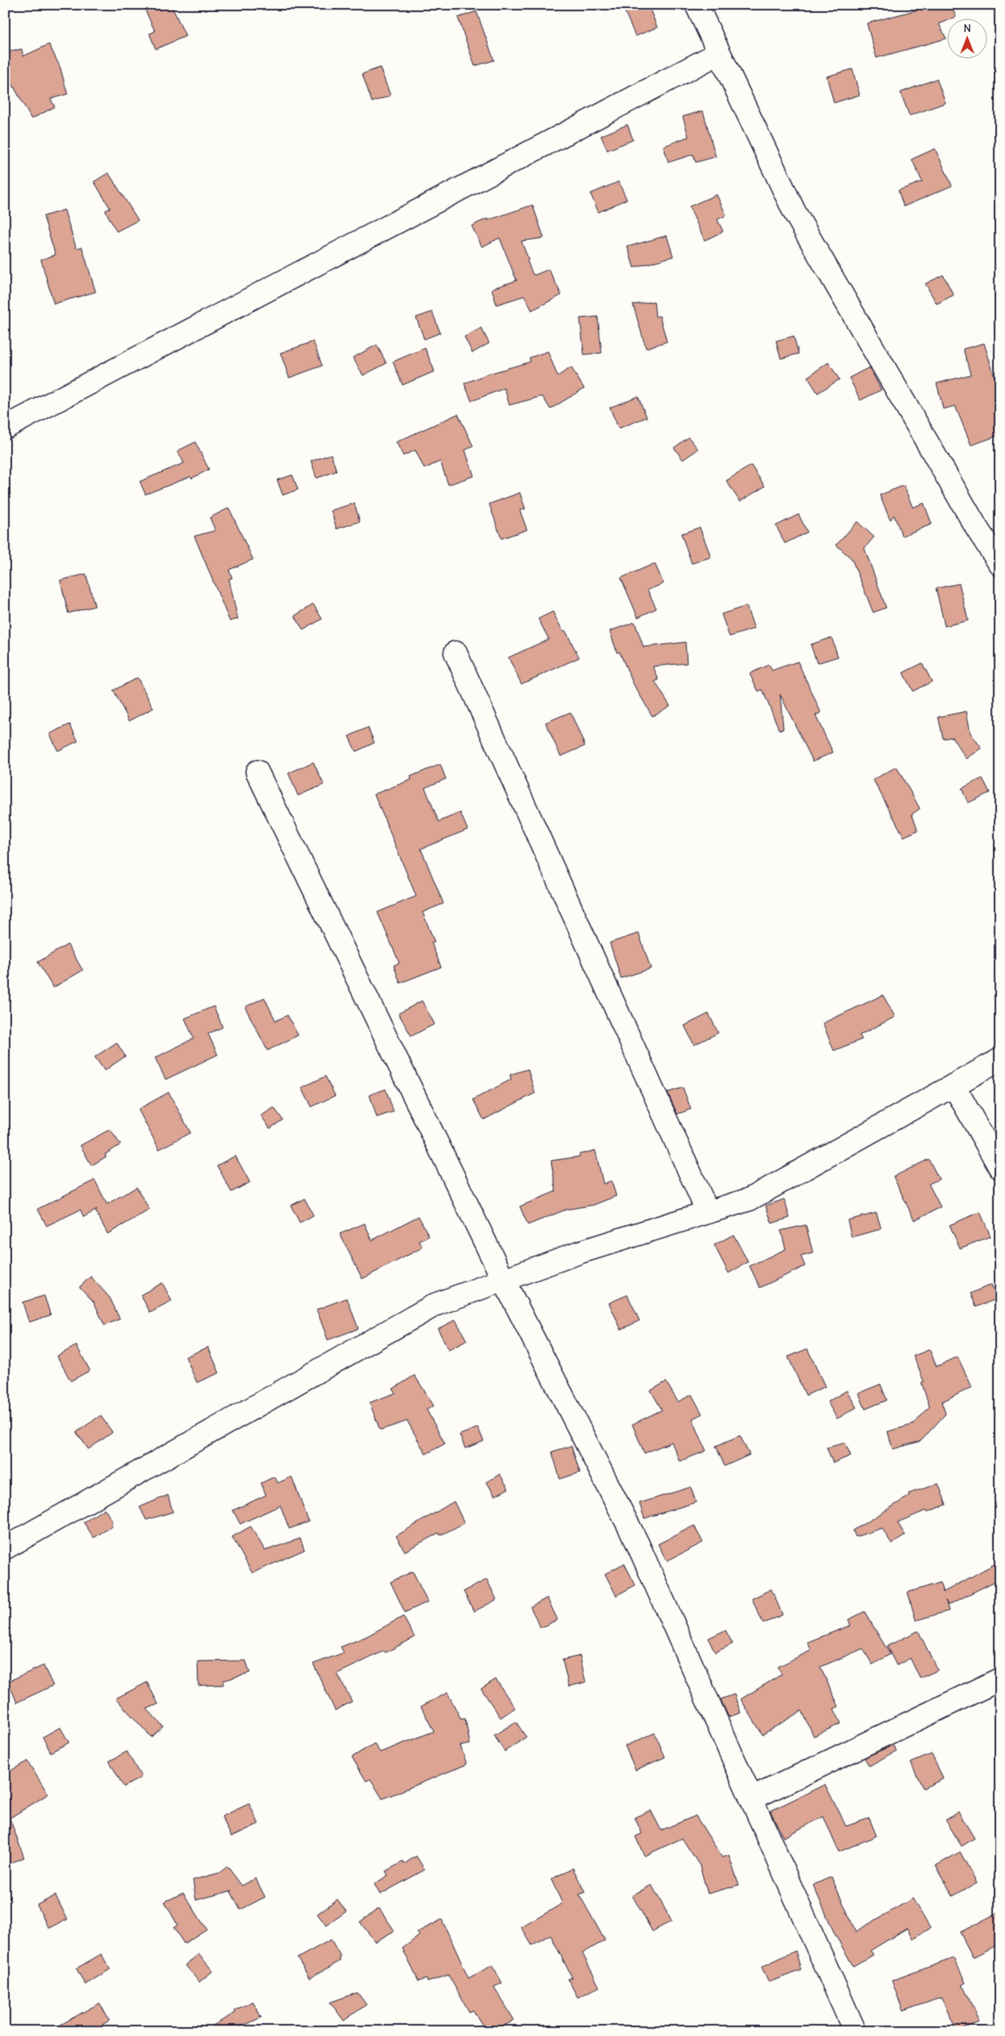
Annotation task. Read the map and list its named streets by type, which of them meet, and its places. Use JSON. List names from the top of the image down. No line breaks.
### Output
{"north":"top"}
